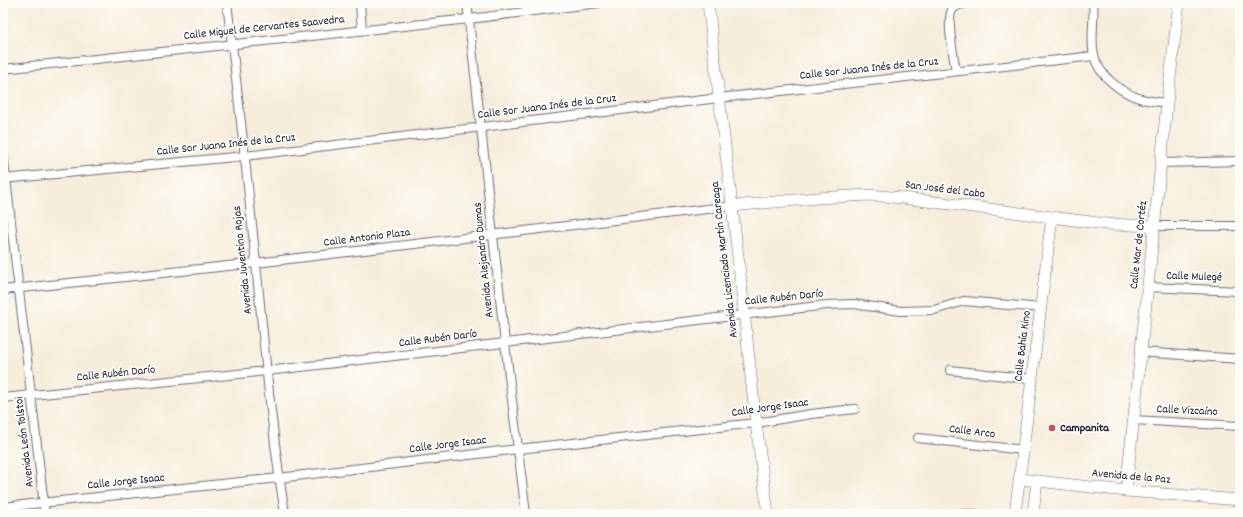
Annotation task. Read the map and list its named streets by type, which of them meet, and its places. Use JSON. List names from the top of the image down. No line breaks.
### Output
{"streets":{"street":["Calle Miguel de Cervantes Saavedra","Calle Sor Juana Inés de la Cruz","San José del Cabo","Calle Antonio Plaza","Calle Mar de Cortéz","Avenida Juventino Rojas","Avenida Alejandro Dumas","Avenida Licenciado Martín Careaga","Calle Mulegé","Calle Rubén Darío","Calle Bahía Kino","Calle Jorge Isaac","Calle Vizcaíno","Calle Arco","Avenida León Tolstoi","Avenida de la Paz"]},"crossings":[["Calle Miguel de Cervantes Saavedra","Avenida Juventino Rojas"],["Calle Miguel de Cervantes Saavedra","Avenida Alejandro Dumas"],["Calle Sor Juana Inés de la Cruz","Avenida Juventino Rojas"],["Calle Sor Juana Inés de la Cruz","Avenida Alejandro Dumas"],["Calle Sor Juana Inés de la Cruz","Avenida Licenciado Martín Careaga"],["Calle Sor Juana Inés de la Cruz","Avenida León Tolstoi"],["San José del Cabo","Calle Antonio Plaza"],["San José del Cabo","Calle Mar de Cortéz"],["San José del Cabo","Avenida Licenciado Martín Careaga"],["San José del Cabo","Calle Bahía Kino"],["Calle Antonio Plaza","Avenida Juventino Rojas"],["Calle Antonio Plaza","Avenida Alejandro Dumas"],["Calle Antonio Plaza","Avenida Licenciado Martín Careaga"],["Calle Antonio Plaza","Avenida León Tolstoi"],["Calle Mar de Cortéz","Calle Mulegé"],["Calle Mar de Cortéz","Calle Vizcaíno"],["Calle Mar de Cortéz","Avenida de la Paz"],["Avenida Juventino Rojas","Calle Rubén Darío"],["Avenida Juventino Rojas","Calle Jorge Isaac"],["Avenida Alejandro Dumas","Calle Rubén Darío"],["Avenida Alejandro Dumas","Calle Jorge Isaac"],["Avenida Licenciado Martín Careaga","Calle Rubén Darío"],["Avenida Licenciado Martín Careaga","Calle Jorge Isaac"],["Calle Rubén Darío","Calle Bahía Kino"],["Calle Rubén Darío","Avenida León Tolstoi"],["Calle Bahía Kino","Calle Arco"],["Calle Bahía Kino","Avenida de la Paz"],["Calle Jorge Isaac","Avenida León Tolstoi"]],"places":["Campanita"]}
